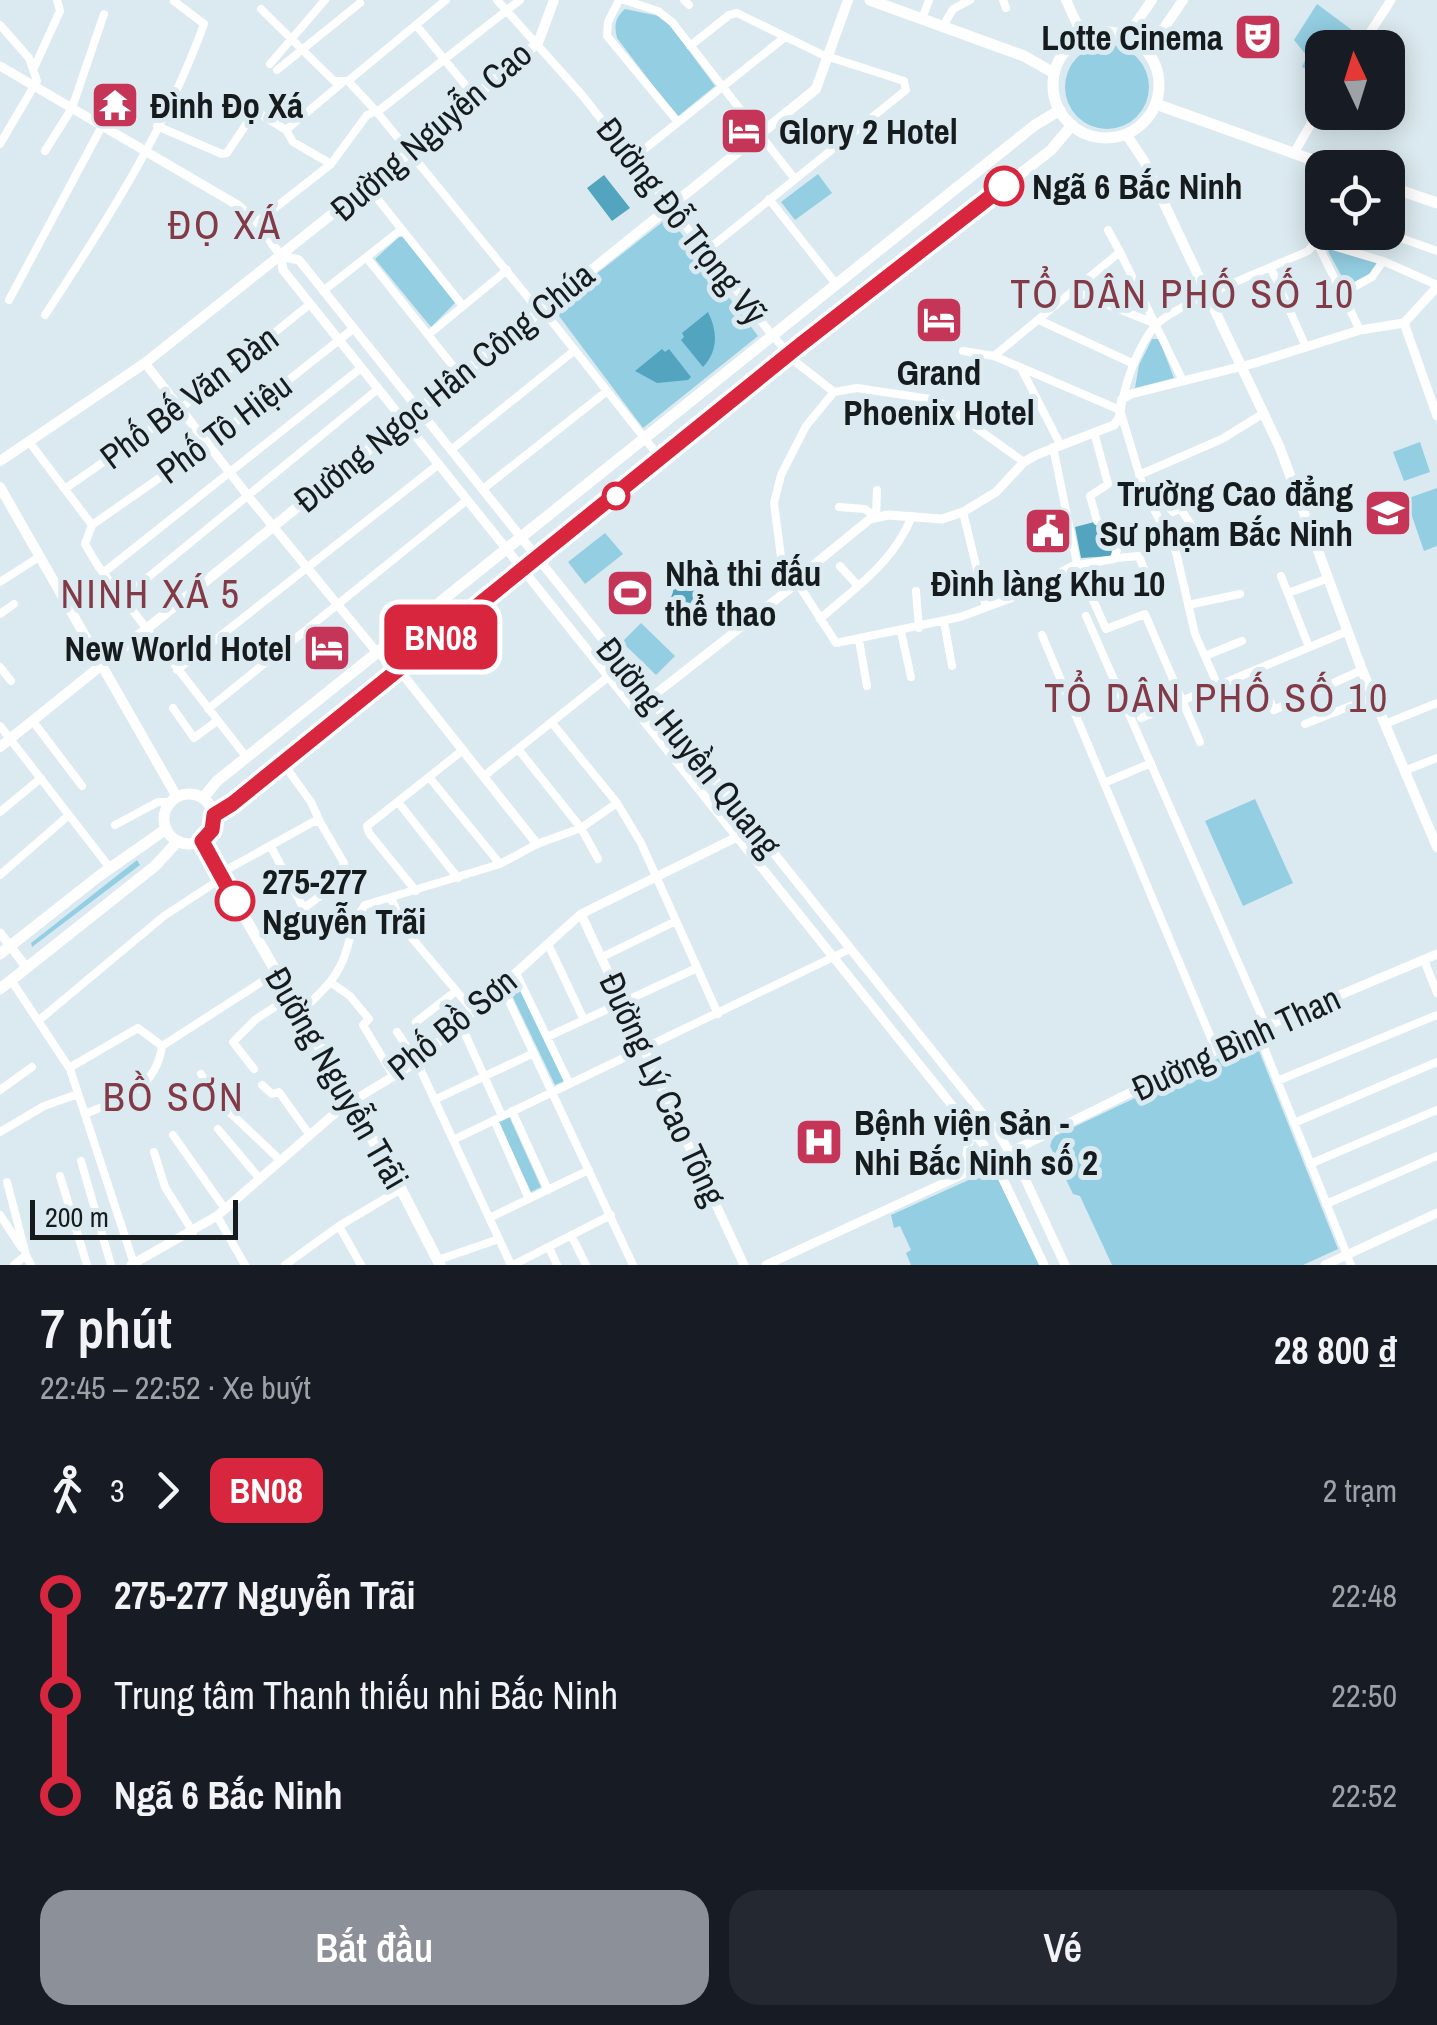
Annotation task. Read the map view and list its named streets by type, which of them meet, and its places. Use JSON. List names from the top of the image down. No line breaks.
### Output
{"streets":{"main road":["Đường Nguyễn Cao","Đường Ngọc Hân Công Chúa","Đường Nguyễn Trãi"],"street":["Đường Đỗ Trọng Vỹ","Phố Bế Văn Đàn","Phố Tô Hiệu","Đường Huyền Quang","Phố Bồ Sơn","Đường Bình Than","Đường Lý Cao Tông"]},"crossings":[["Đường Nguyễn Cao","Đường Đỗ Trọng Vỹ"],["Đường Nguyễn Cao","Đường Huyền Quang"],["Đường Đỗ Trọng Vỹ","Đường Ngọc Hân Công Chúa"],["Đường Ngọc Hân Công Chúa","Đường Huyền Quang"],["Phố Bế Văn Đàn","Đường Huyền Quang"],["Phố Tô Hiệu","Đường Huyền Quang"],["Đường Huyền Quang","Phố Bồ Sơn"],["Đường Huyền Quang","Đường Bình Than"],["Phố Bồ Sơn","Đường Nguyễn Trãi"],["Phố Bồ Sơn","Đường Lý Cao Tông"]],"districts":["ĐỌ XÁ","TỔ DÂN PHỐ SỐ 10","NINH XÁ 5","TỔ DÂN PHỐ SỐ 10","BỒ SƠN"],"places":{"theatre":["Lotte Cinema"],"temple":["Đình Đọ Xá"],"hotel":["Glory 2 Hotel","Grand Phoenix Hotel","New World Hotel"],"other":["Ngã 6 Bắc Ninh","275-277 Nguyễn Trãi"],"school or university":["Trường Cao đẳng Sư phạm Bắc Ninh"],"public building":["Đình làng Khu 10"],"sports":["Nhà thi đấu thể thao"],"hospital":["Bệnh viện Sản - Nhi Bắc Ninh số 2"]},"lines":["bus line BN08"],"scale_bar":"200 m","north":"top","page":{"on_map":"BN08","scale":"200 m","heading":["7 phút","22:45 – 22:52 · Xe buýt","28 800 ₫"],"legs":["3","BN08","2 trạm"],"list":[{"name":"275-277 Nguyễn Trãi","value":"22:48"},{"name":"Trung tâm Thanh thiếu nhi Bắc Ninh","value":"22:50"},{"name":"Ngã 6 Bắc Ninh","value":"22:52"}],"buttons":["Bắt đầu","Vé"]}}
